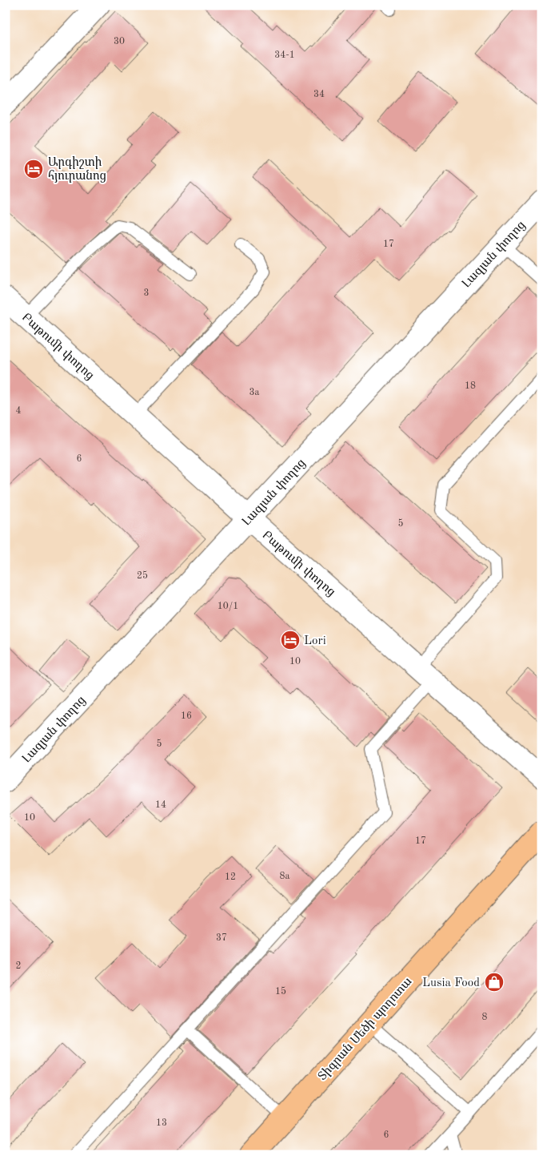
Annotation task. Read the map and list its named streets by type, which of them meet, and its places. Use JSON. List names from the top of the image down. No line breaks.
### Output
{"streets":{"main road":["Տիգրան Մեծի պողոտա"],"street":["Լազյան փողոց","Բաթումի փողոց"]},"crossings":[["Լազյան փողոց","Բաթումի փողոց"]],"places":{"hotel":["Արգիշտի հյուրանոց","Lori"],"shop":["Lusia Food"]},"house_numbers":["30","34-1","34","17","3","18","3a","4","6","5","25","10/1","10","16","5","14","10","17","8a","12","37","2","15","8","13","6"]}
